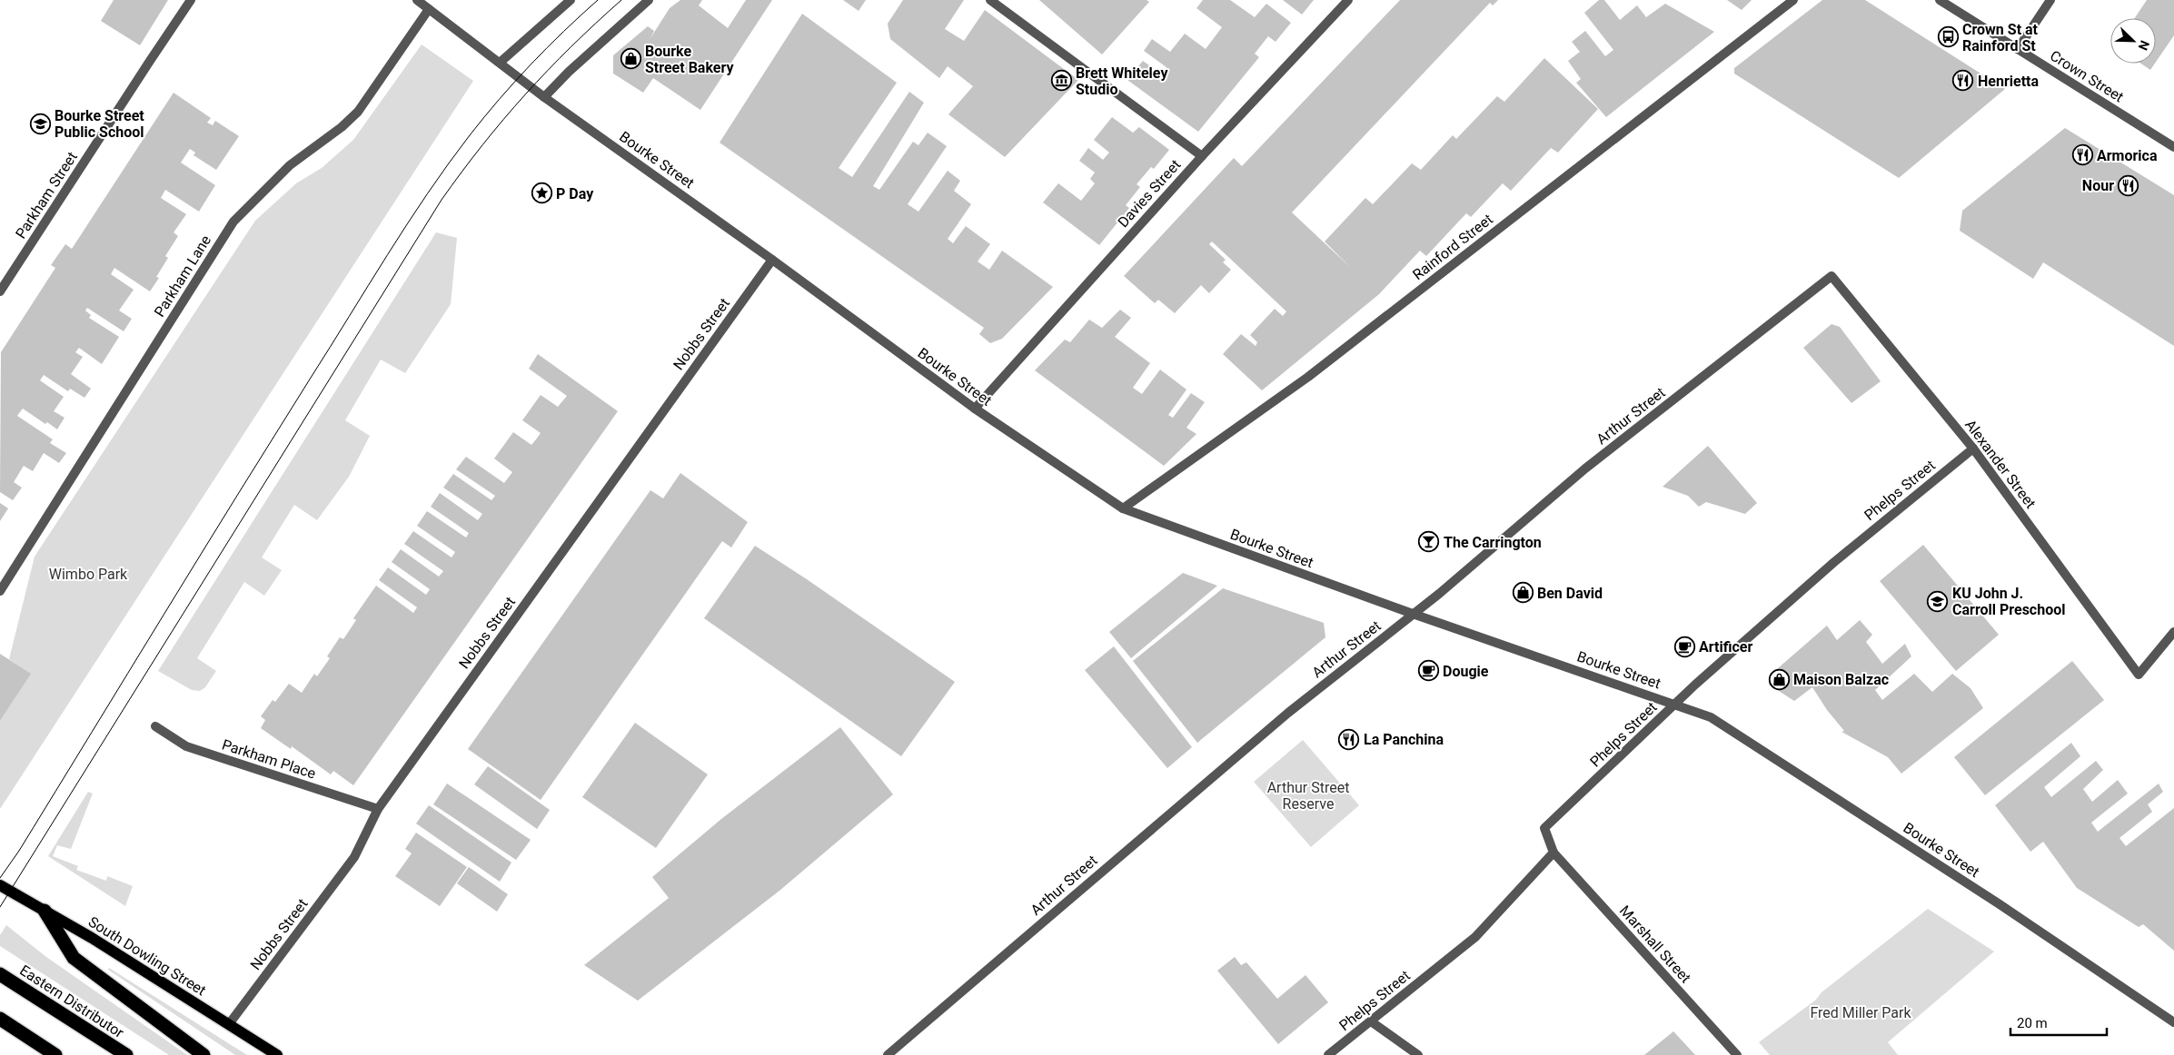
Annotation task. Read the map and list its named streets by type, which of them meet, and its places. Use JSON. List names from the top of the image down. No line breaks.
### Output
{"streets":{"highway":["Eastern Distributor"],"main road":["South Dowling Street"],"street":["Crown Street","Bourke Street","Davies Street","Parkham Street","Rainford Street","Parkham Lane","Nobbs Street","Arthur Street","Alexander Street","Phelps Street","Parkham Place","Marshall Street"]},"crossings":[["Bourke Street","Davies Street"],["Bourke Street","Rainford Street"],["Bourke Street","Parkham Lane"],["Bourke Street","Nobbs Street"],["Bourke Street","Arthur Street"],["Bourke Street","Phelps Street"],["Nobbs Street","Parkham Place"],["Nobbs Street","South Dowling Street"],["Arthur Street","Alexander Street"],["Alexander Street","Phelps Street"],["Phelps Street","Marshall Street"]],"parks":["Wimbo Park","Arthur Street Reserve","Fred Miller Park"],"places":{"bus stop":["Crown St at Rainford St"],"shop":["Bourke Street Bakery","Ben David","Maison Balzac"],"museum":["Brett Whiteley Studio"],"restaurant":["Henrietta","Armorica","Nour","La Panchina"],"school or university":["Bourke Street Public School","KU John J. Carroll Preschool"],"place":["P Day"],"bar":["The Carrington"],"cafe":["Artificer","Dougie"]},"scale_bar":"20 m","north":"bottom right"}
